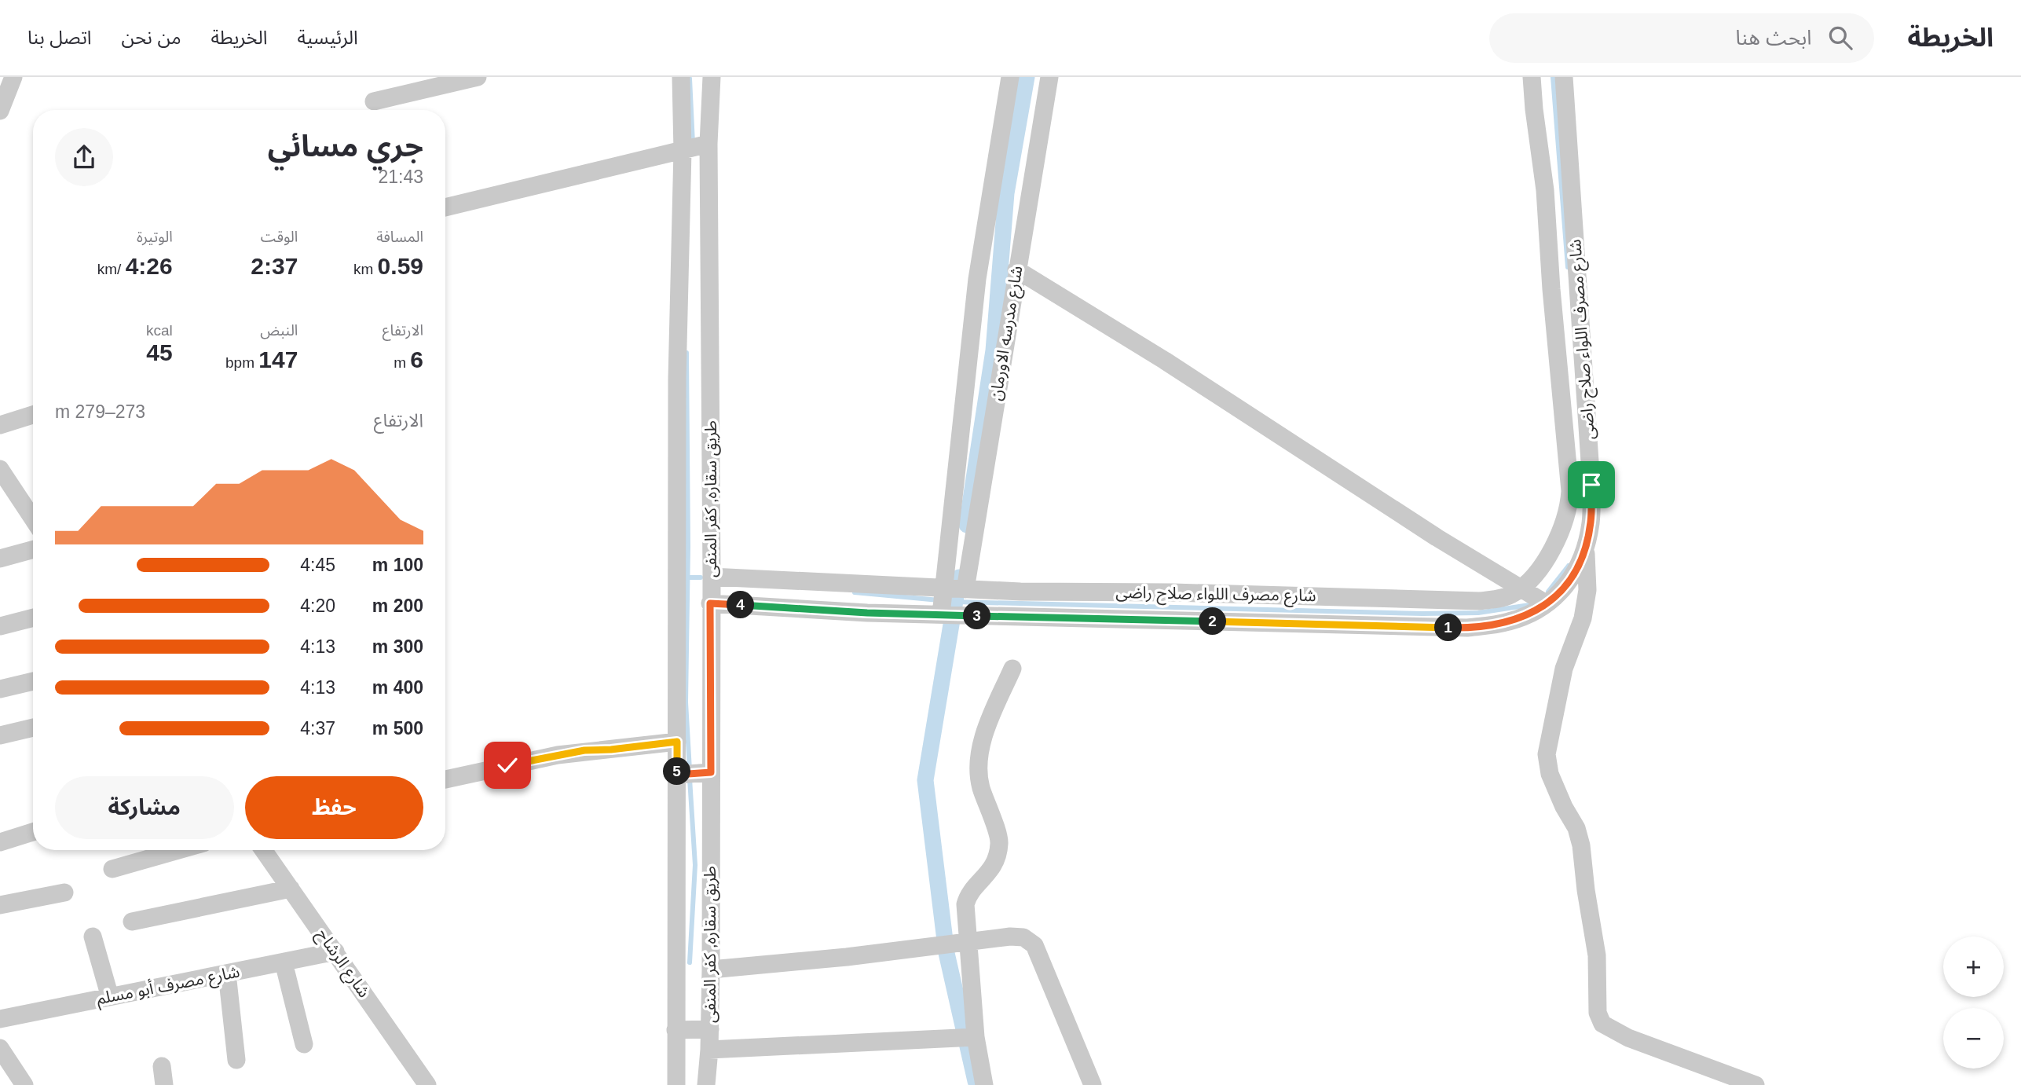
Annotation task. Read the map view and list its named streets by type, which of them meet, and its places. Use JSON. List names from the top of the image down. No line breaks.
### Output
{"streets":{"street":["شارع مدرسه الاورمان","شارع مصرف اللواء صلاح راضى","طريق سقاره, كفر المنفى","شارع الرشاح","شارع مصرف أبو مسلم"]},"crossings":[["شارع مدرسه الاورمان","شارع مصرف اللواء صلاح راضى"],["شارع مصرف اللواء صلاح راضى","طريق سقاره, كفر المنفى"],["شارع الرشاح","شارع مصرف أبو مسلم"]],"page":{"header":"الخريطة","search":"ابحث هنا","nav":["الرئيسية","الخريطة","من نحن","اتصل بنا"],"heading":["جري مسائي","21:43"],"stats":[["المسافة","0.59 km"],["الوقت","2:37"],["الوتيرة","4:26 /km"],["الارتفاع","6 m"],["النبض","147 bpm"],["kcal","45"]],"chart":["الارتفاع","273–279 m"],"list":[{"name":"100 m","note":"4:45"},{"name":"200 m","note":"4:20"},{"name":"300 m","note":"4:13"},{"name":"400 m","note":"4:13"},{"name":"500 m","note":"4:37"}],"pins":["4","3","2","1","5"],"buttons":["حفظ","مشاركة"],"map_buttons":["+","−"]}}
